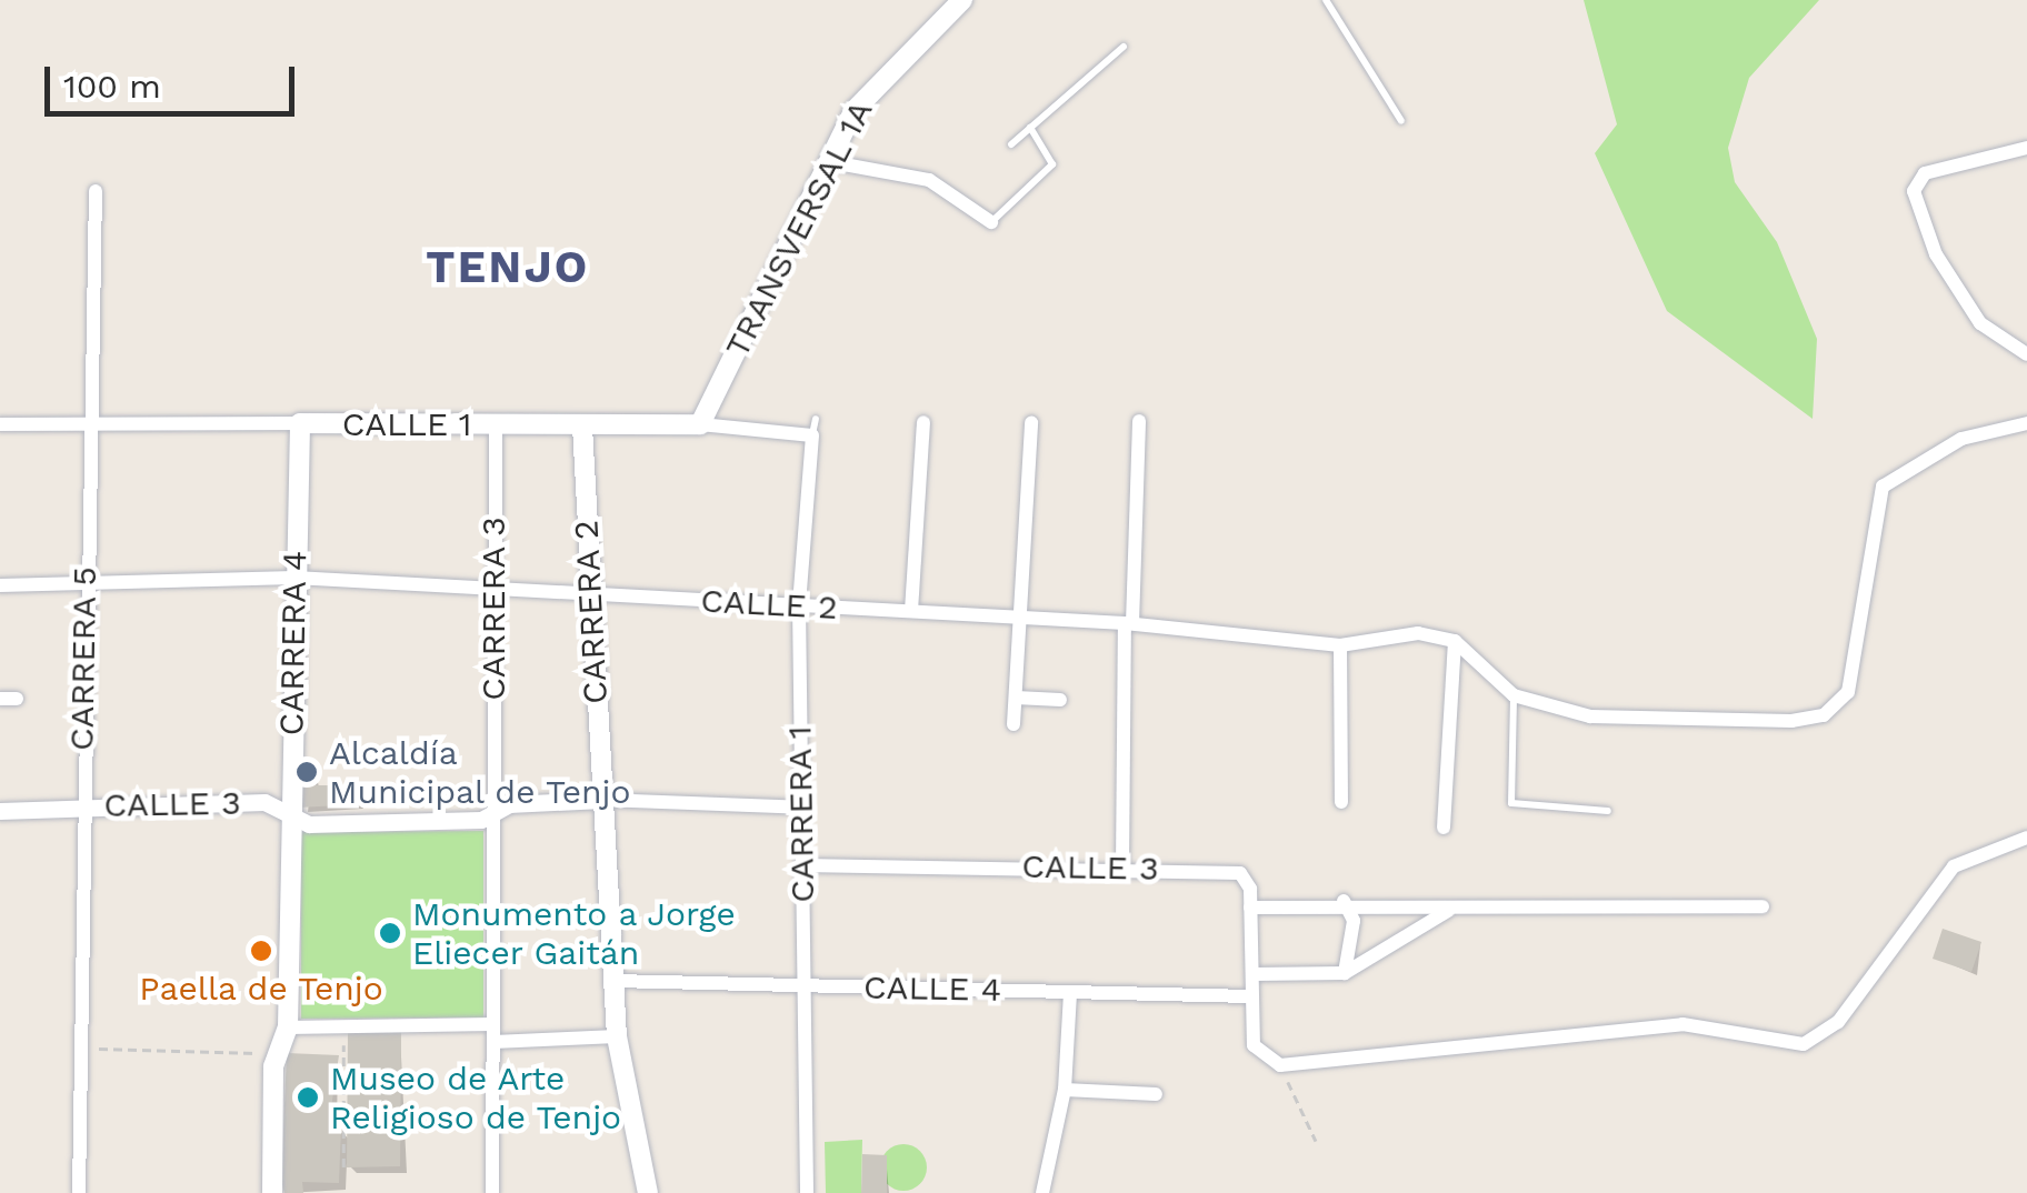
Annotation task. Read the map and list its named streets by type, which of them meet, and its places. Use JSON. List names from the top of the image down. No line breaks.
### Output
{"streets":{"main road":["TRANSVERSAL 1A","CALLE 1","CARRERA 2","CARRERA 4"],"street":["CALLE 2","CARRERA 3","CARRERA 5","CALLE 3","CARRERA 1","CALLE 4"]},"crossings":[["TRANSVERSAL 1A","CALLE 1"],["CALLE 1","CARRERA 3"],["CALLE 1","CARRERA 2"],["CALLE 1","CARRERA 4"],["CALLE 1","CARRERA 5"],["CALLE 1","CARRERA 1"],["CALLE 2","CARRERA 3"],["CALLE 2","CARRERA 2"],["CALLE 2","CARRERA 4"],["CALLE 2","CARRERA 5"],["CALLE 2","CARRERA 1"],["CARRERA 3","CALLE 3"],["CARRERA 2","CALLE 3"],["CARRERA 2","CALLE 4"],["CARRERA 4","CALLE 3"],["CARRERA 5","CALLE 3"],["CALLE 3","CARRERA 1"],["CARRERA 1","CALLE 4"]],"districts":["TENJO"],"places":["Alcaldía Municipal de Tenjo","Monumento a Jorge Eliecer Gaitán","Paella de Tenjo","Museo de Arte Religioso de Tenjo"],"scale_bar":"100 m"}
